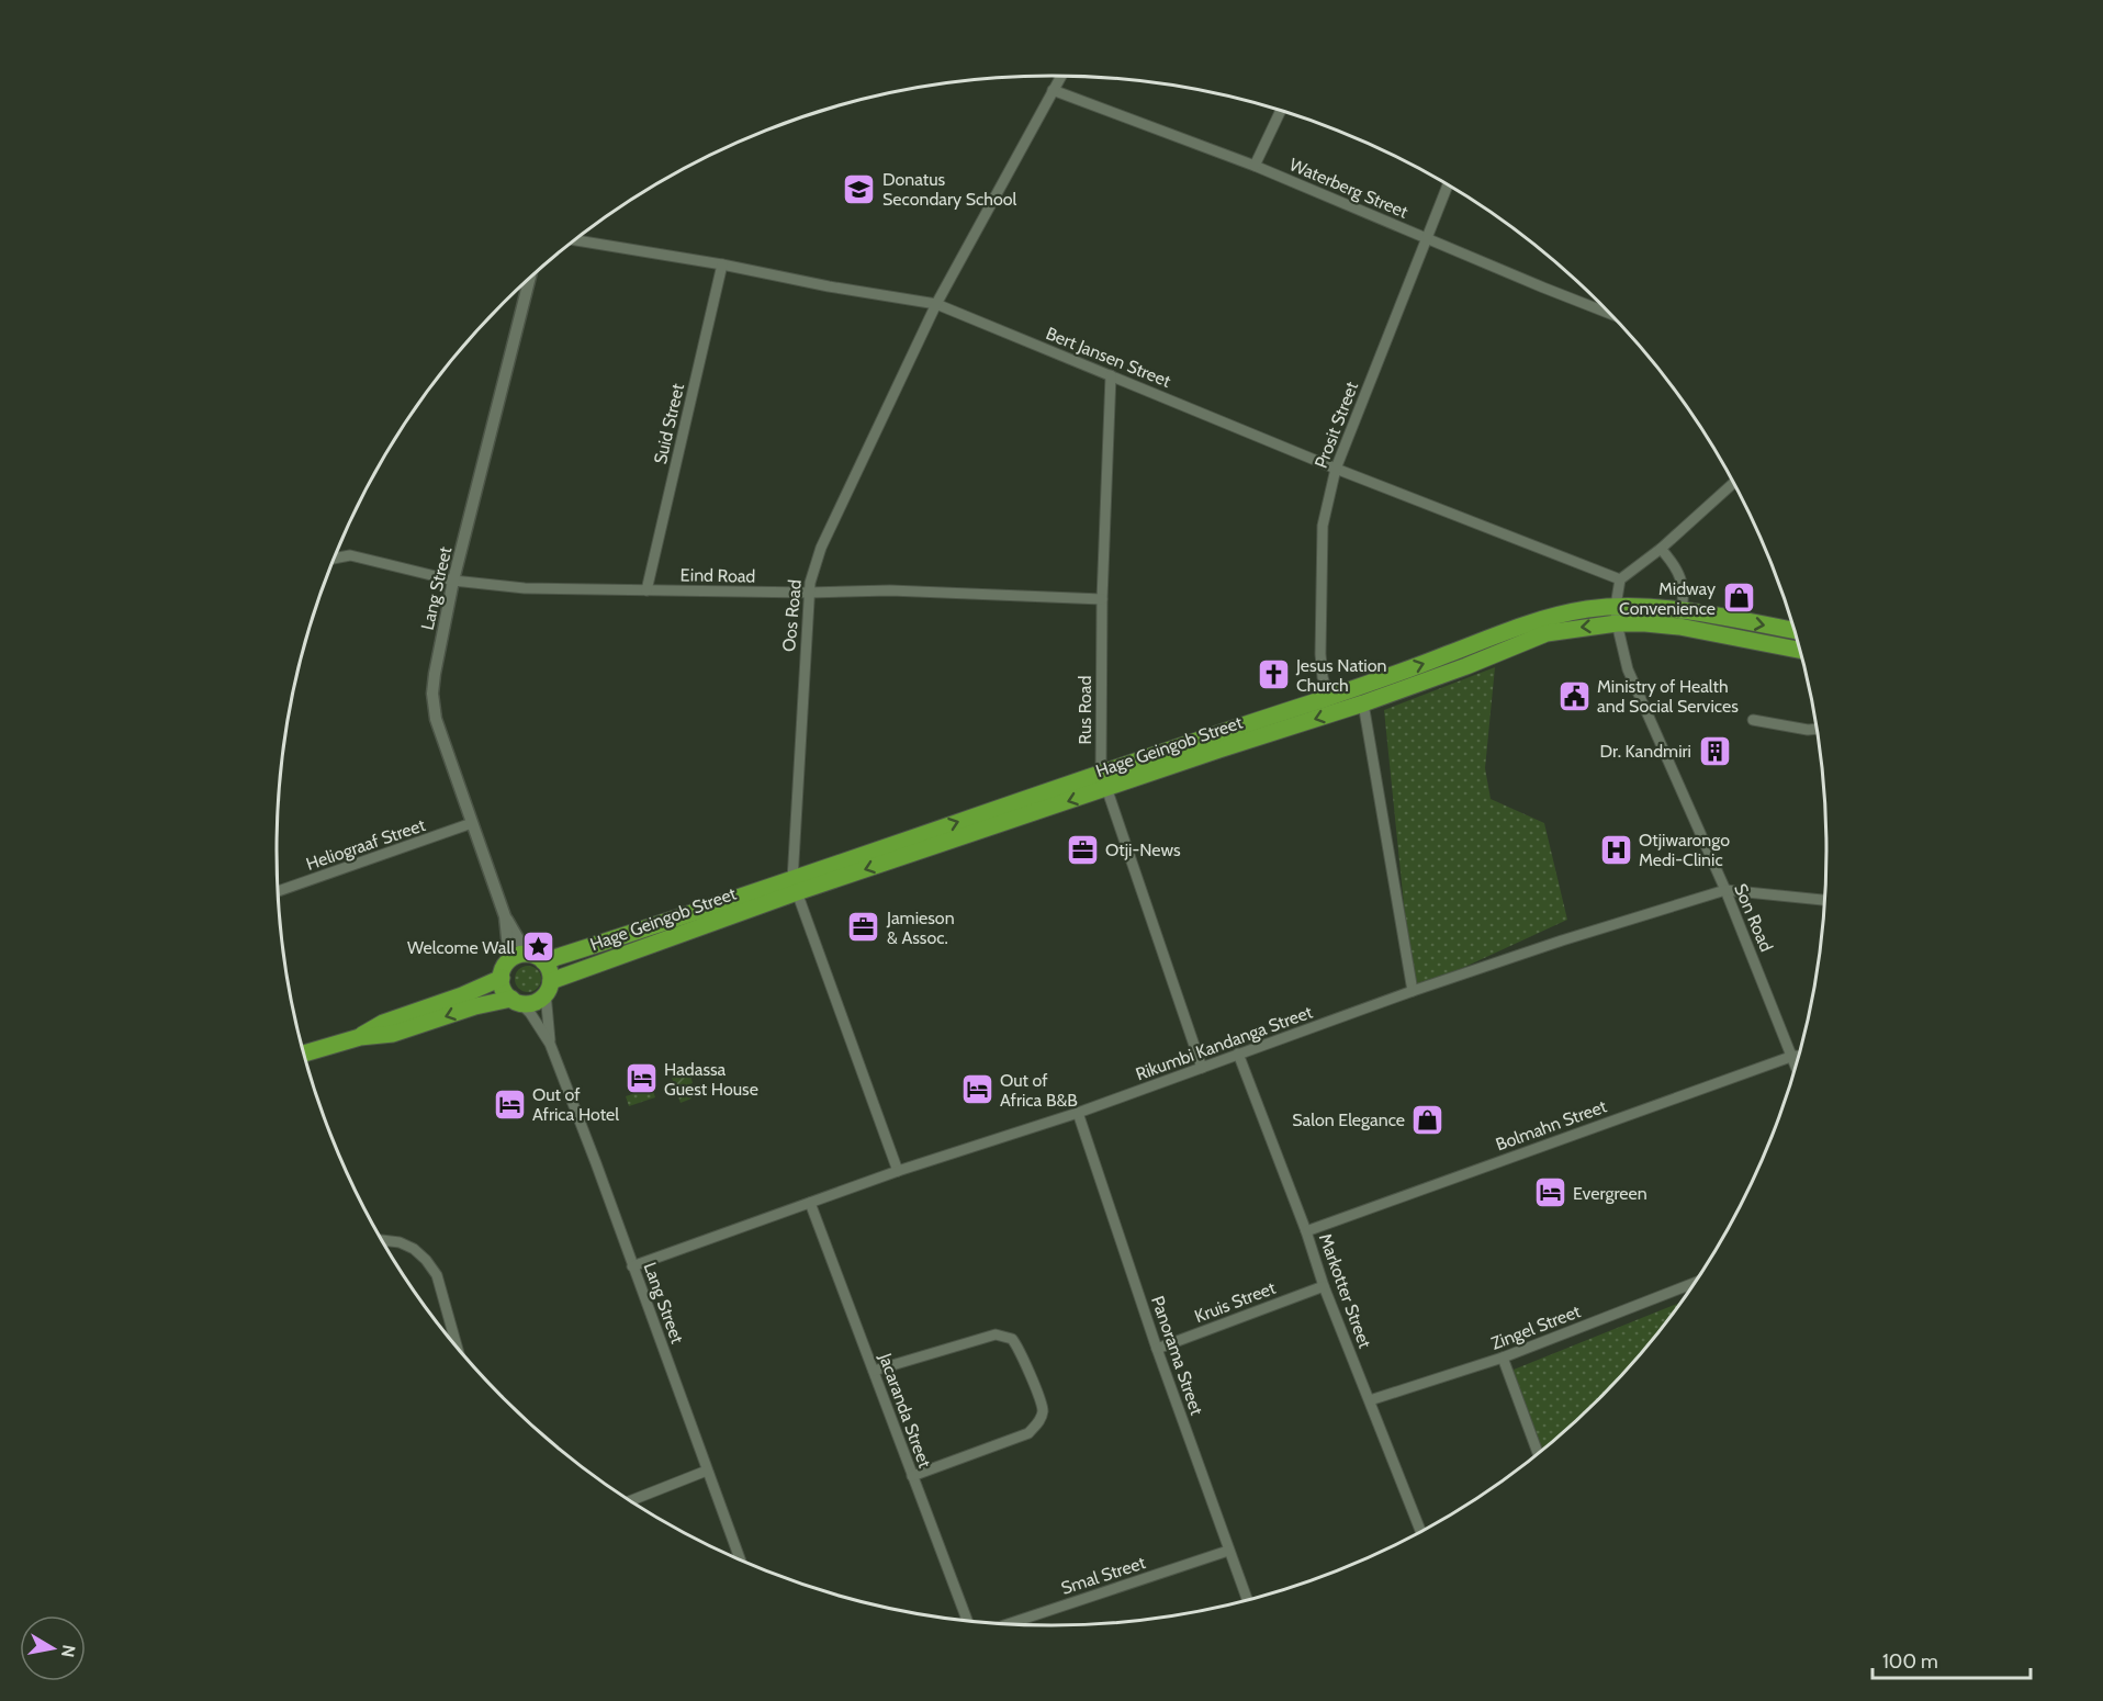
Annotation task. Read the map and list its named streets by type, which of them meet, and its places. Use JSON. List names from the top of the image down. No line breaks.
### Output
{"streets":{"highway":["Hage Geingob Street"],"street":["Waterberg Street","Bert Jansen Street","Suid Street","Prosit Street","Eind Road","Lang Street","Oos Road","Rus Road","Heliograaf Street","Son Road","Rikumbi Kandanga Street","Bolmahn Street","Markotter Street","Kruis Street","Zingel Street","Panorama Street","Jacaranda Street","Smal Street"]},"crossings":[["Waterberg Street","Prosit Street"],["Waterberg Street","Oos Road"],["Bert Jansen Street","Suid Street"],["Bert Jansen Street","Prosit Street"],["Bert Jansen Street","Oos Road"],["Bert Jansen Street","Rus Road"],["Suid Street","Eind Road"],["Prosit Street","Hage Geingob Street"],["Eind Road","Lang Street"],["Eind Road","Oos Road"],["Eind Road","Rus Road"],["Lang Street","Hage Geingob Street"],["Lang Street","Heliograaf Street"],["Lang Street","Rikumbi Kandanga Street"],["Oos Road","Hage Geingob Street"],["Oos Road","Rikumbi Kandanga Street"],["Rus Road","Hage Geingob Street"],["Rus Road","Rikumbi Kandanga Street"],["Hage Geingob Street","Son Road"],["Son Road","Rikumbi Kandanga Street"],["Son Road","Bolmahn Street"],["Rikumbi Kandanga Street","Markotter Street"],["Rikumbi Kandanga Street","Panorama Street"],["Rikumbi Kandanga Street","Jacaranda Street"],["Bolmahn Street","Markotter Street"],["Markotter Street","Kruis Street"],["Markotter Street","Zingel Street"],["Kruis Street","Panorama Street"],["Panorama Street","Smal Street"]],"places":{"school or university":["Donatus Secondary School"],"shop":["Midway Convenience","Salon Elegance"],"church":["Jesus Nation Church"],"public building":["Ministry of Health and Social Services"],"building":["Dr. Kandmiri"],"office":["Otji-News","Jamieson & Assoc."],"hospital":["Otjiwarongo Medi-Clinic"],"place":["Welcome Wall"],"hotel":["Hadassa Guest House","Out of Africa B&B","Out of Africa Hotel","Evergreen"]},"scale_bar":"100 m","north":"right"}
